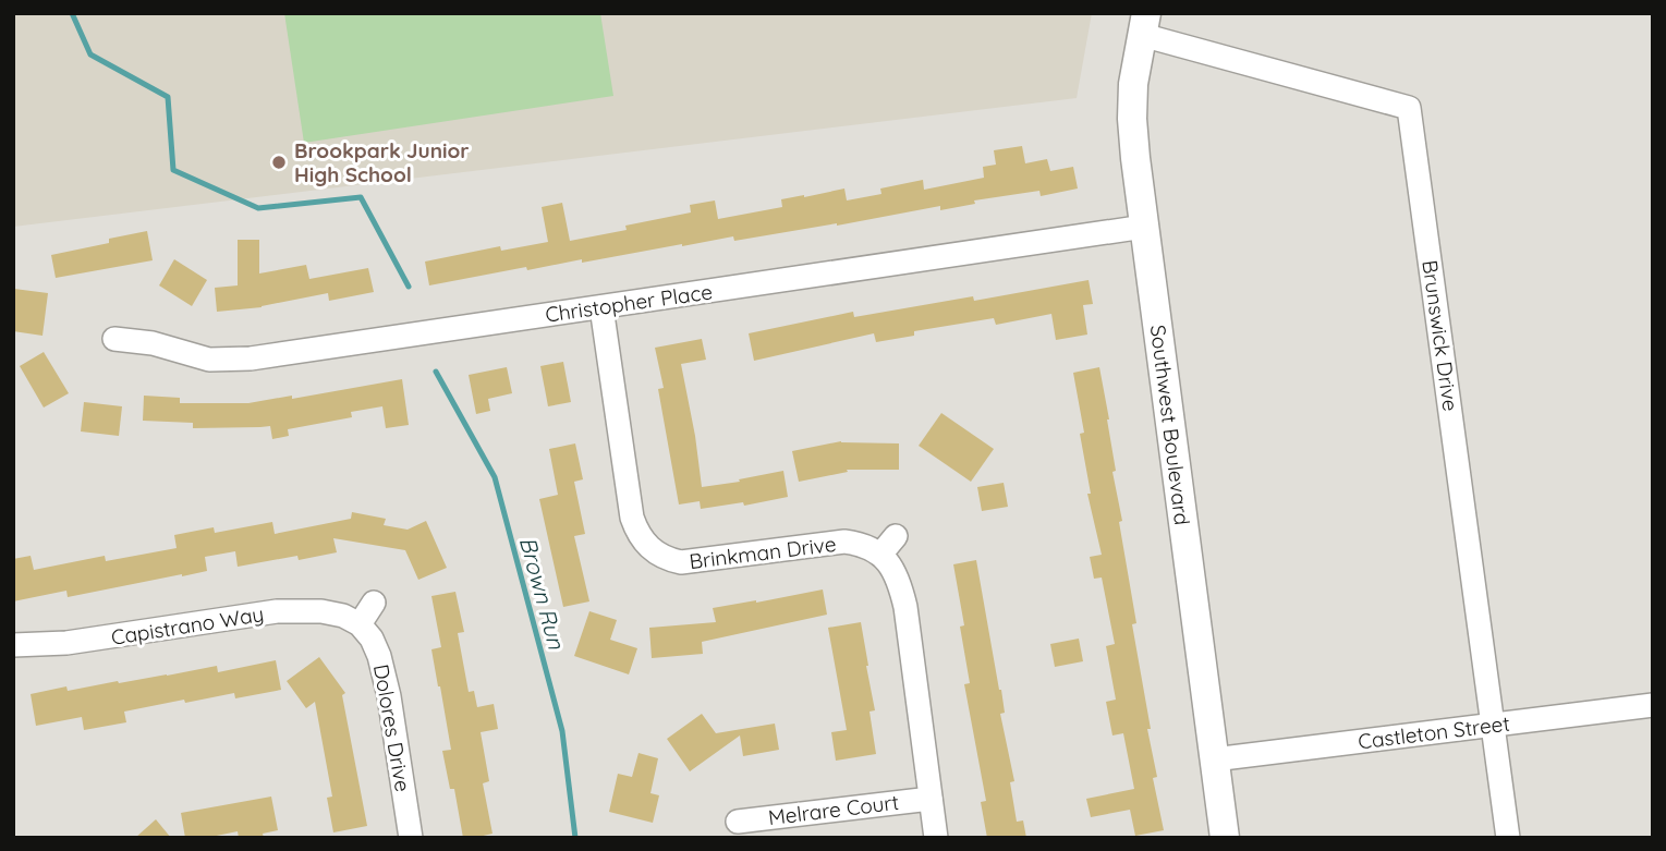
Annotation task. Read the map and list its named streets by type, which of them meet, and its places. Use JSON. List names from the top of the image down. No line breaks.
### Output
{"streets":{"street":["Christopher Place","Brunswick Drive","Southwest Boulevard","Brinkman Drive","Capistrano Way","Dolores Drive","Castleton Street","Melrare Court"]},"crossings":[["Christopher Place","Southwest Boulevard"],["Christopher Place","Brinkman Drive"],["Brunswick Drive","Southwest Boulevard"],["Brunswick Drive","Castleton Street"],["Southwest Boulevard","Castleton Street"],["Capistrano Way","Dolores Drive"]],"water":["Brown Run"],"places":["Brookpark Junior High School"]}
